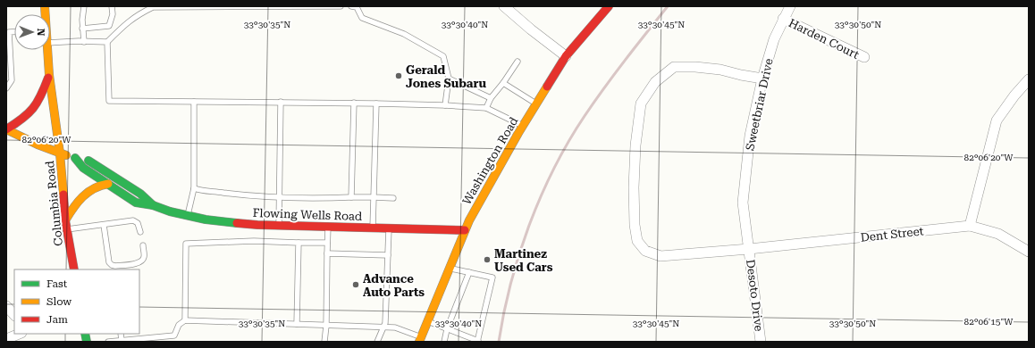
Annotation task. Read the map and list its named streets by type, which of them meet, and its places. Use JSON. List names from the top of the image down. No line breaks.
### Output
{"streets":{"main road":["Washington Road","Columbia Road","Flowing Wells Road"],"street":["Harden Court","Sweetbriar Drive","Dent Street","Desoto Drive"]},"crossings":[["Harden Court","Sweetbriar Drive"],["Sweetbriar Drive","Dent Street"],["Sweetbriar Drive","Desoto Drive"],["Washington Road","Flowing Wells Road"],["Columbia Road","Flowing Wells Road"],["Dent Street","Desoto Drive"]],"places":["Gerald Jones Subaru","Martinez Used Cars","Advance Auto Parts"],"legend":["Fast","Slow","Jam"],"north":"right","coordinates":["33°30'35\"N","33°30'40\"N","33°30'45\"N","33°30'50\"N","82°06'20\"W","82°06'15\"W"]}
